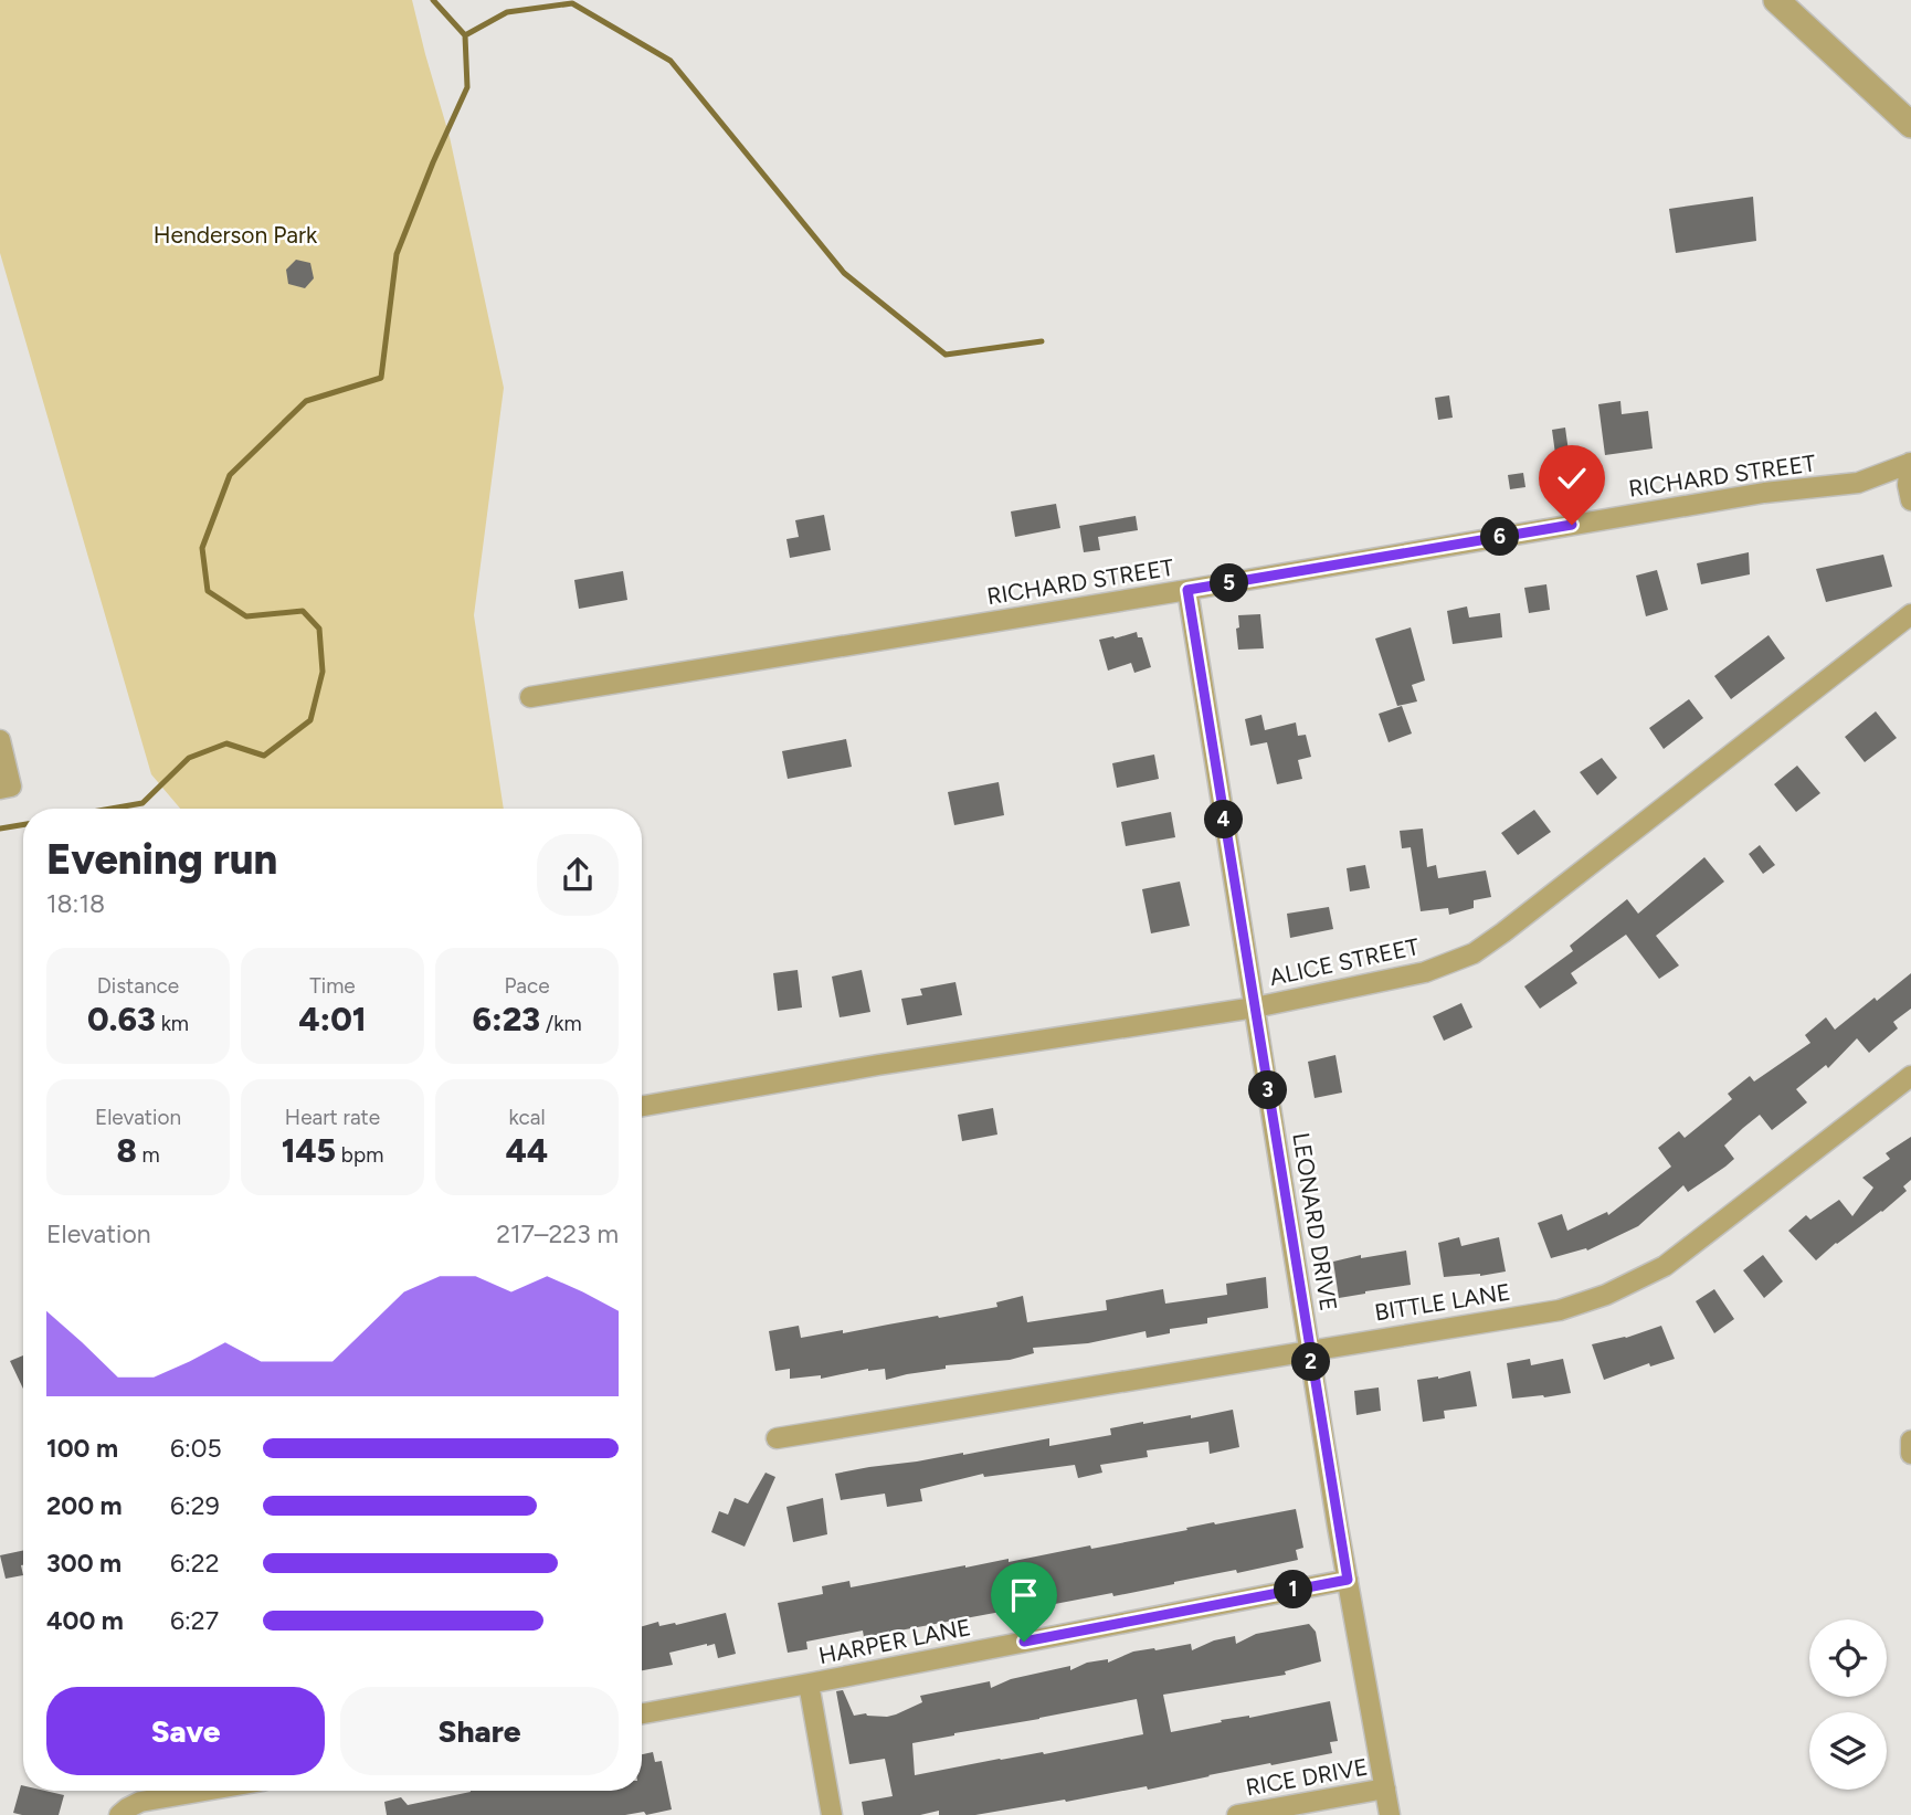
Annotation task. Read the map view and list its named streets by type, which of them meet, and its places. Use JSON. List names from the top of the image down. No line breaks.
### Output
{"streets":{"street":["RICHARD STREET","ALICE STREET","LEONARD DRIVE","BITTLE LANE","HARPER LANE","RICE DRIVE"]},"crossings":[["RICHARD STREET","LEONARD DRIVE"],["ALICE STREET","LEONARD DRIVE"],["LEONARD DRIVE","BITTLE LANE"],["LEONARD DRIVE","HARPER LANE"],["LEONARD DRIVE","RICE DRIVE"]],"parks":["Henderson Park"],"page":{"pins":["6","5","4","3","2","1"],"heading":["Evening run","18:18"],"stats":[["Distance","0.63 km"],["Time","4:01"],["Pace","6:23 /km"],["Elevation","8 m"],["Heart rate","145 bpm"],["kcal","44"]],"chart":["Elevation","217–223 m"],"list":[{"name":"100 m","note":"6:05"},{"name":"200 m","note":"6:29"},{"name":"300 m","note":"6:22"},{"name":"400 m","note":"6:27"}],"buttons":["Save","Share"]}}
